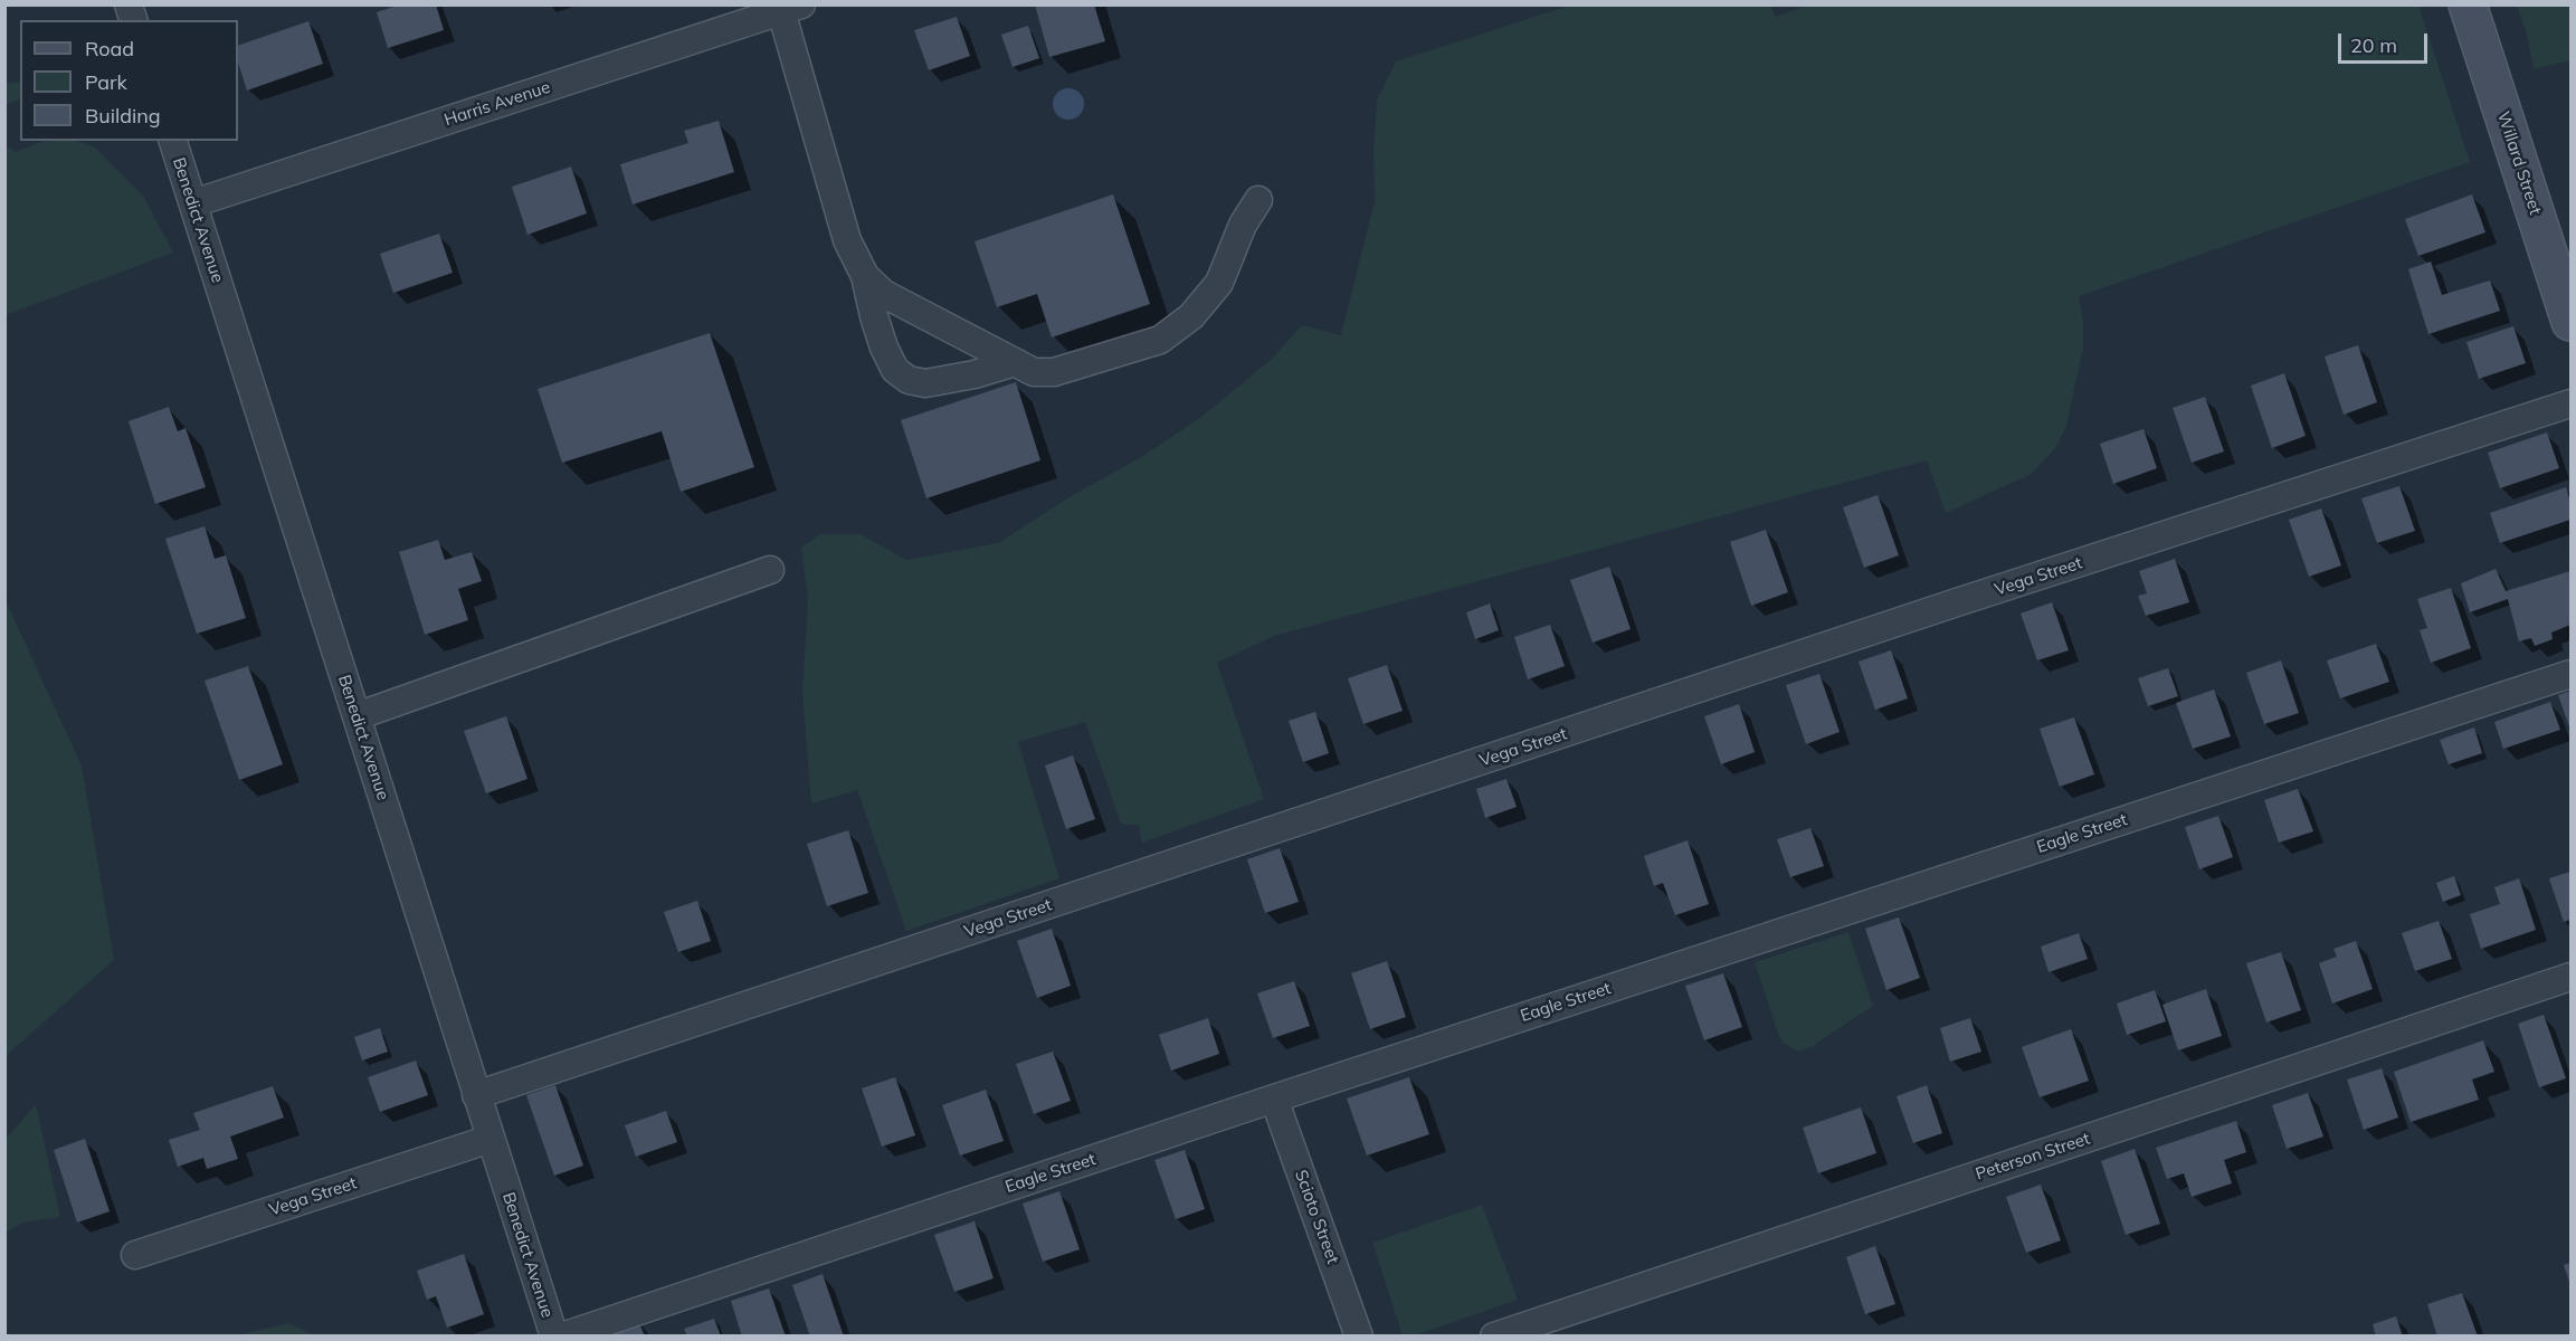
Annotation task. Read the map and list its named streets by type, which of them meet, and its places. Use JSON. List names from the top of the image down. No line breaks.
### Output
{"streets":{"street":["Harris Avenue","Willard Street","Benedict Avenue","Vega Street","Eagle Street","Peterson Street","Scioto Street"]},"crossings":[["Harris Avenue","Benedict Avenue"],["Benedict Avenue","Vega Street"],["Eagle Street","Scioto Street"]],"legend":["Road","Park","Building"],"scale_bar":"20 m"}
